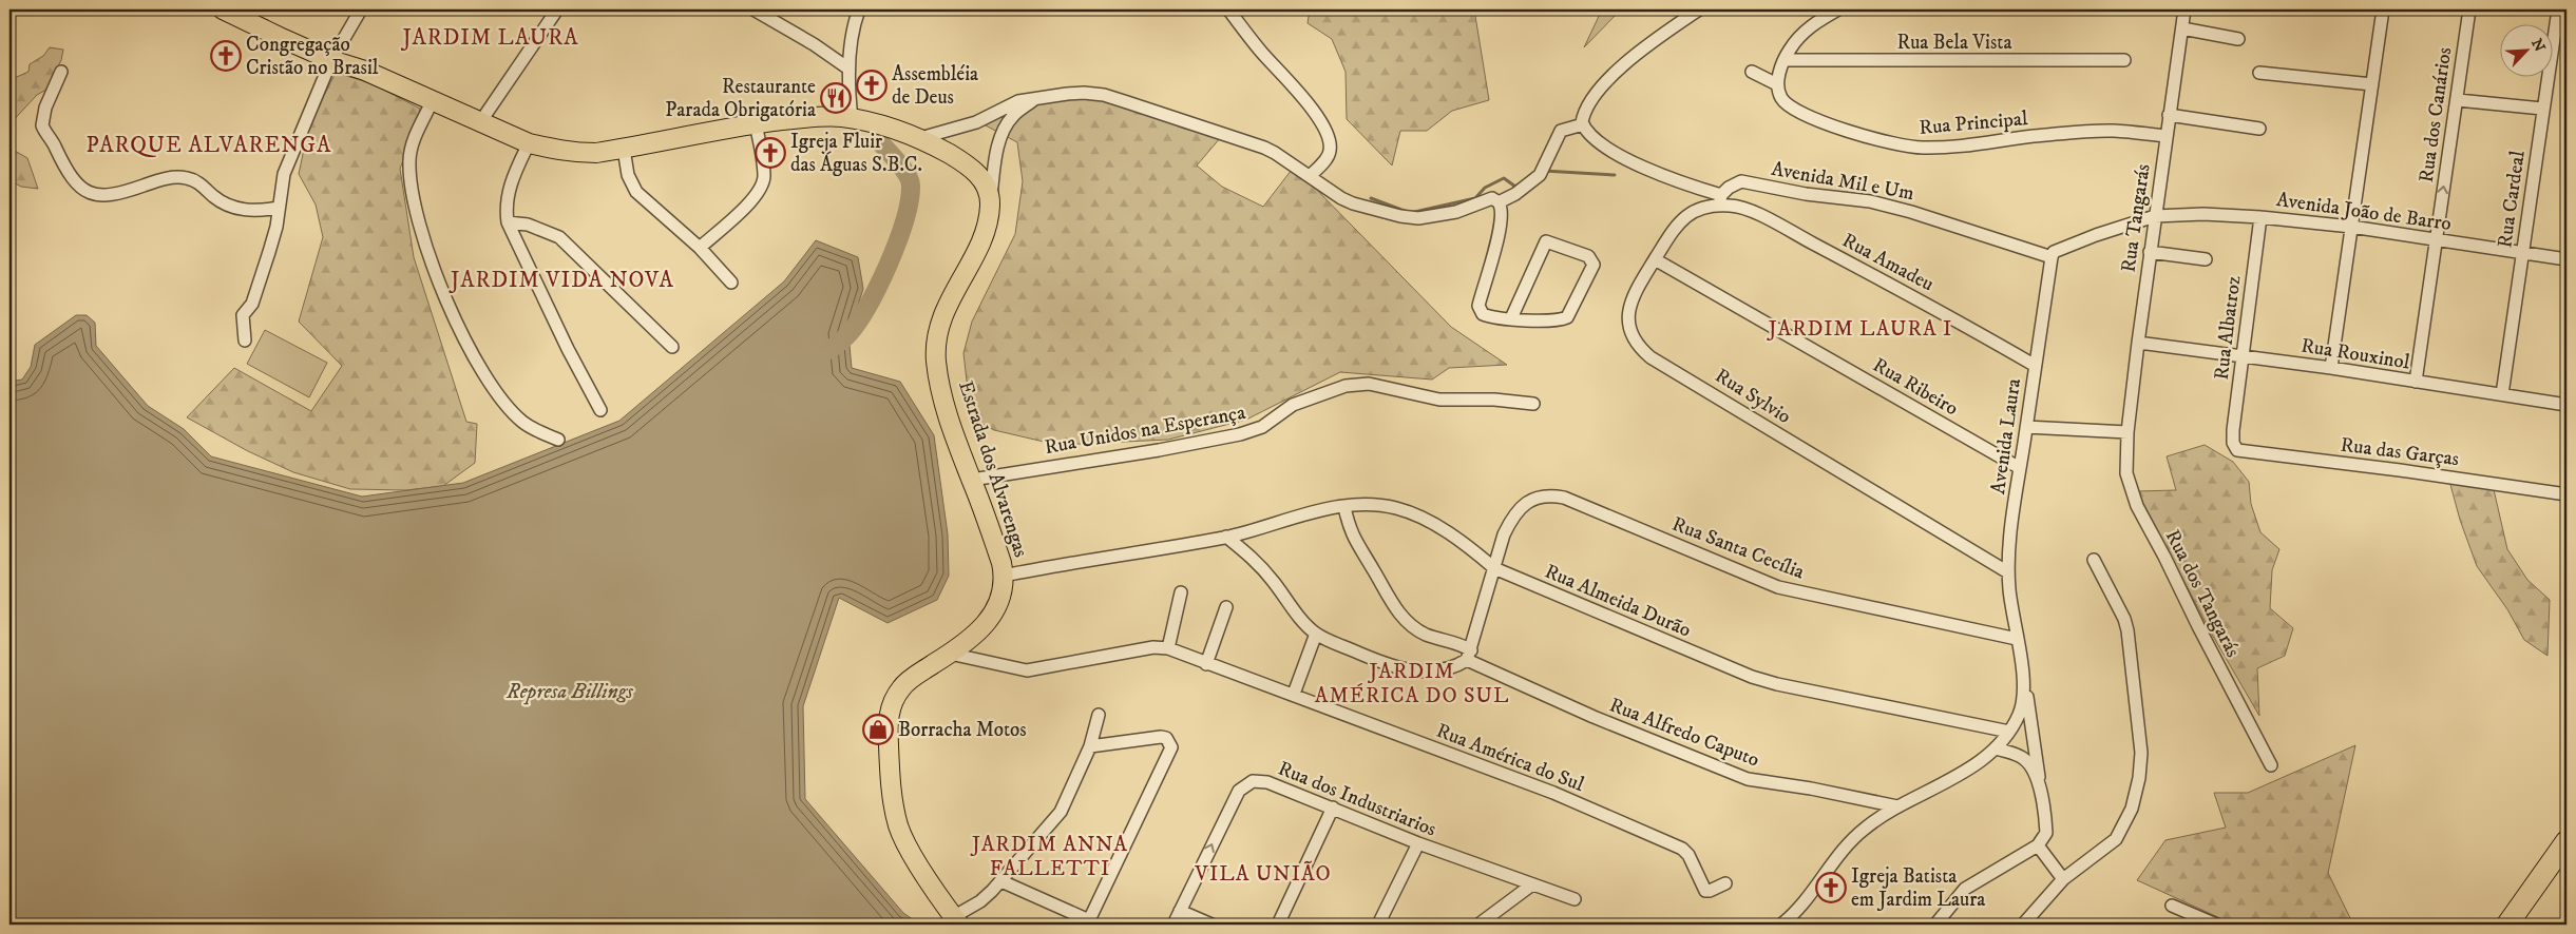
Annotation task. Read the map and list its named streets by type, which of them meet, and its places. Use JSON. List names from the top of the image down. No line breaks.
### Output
{"streets":{"main road":["Estrada dos Alvarengas"],"street":["Rua Bela Vista","Rua dos Canários","Rua Principal","Avenida Mil e Um","Rua Cardeal","Avenida João de Barro","Rua Tangarás","Rua Amadeu","Rua Albatroz","Rua Rouxinol","Rua Ribeiro","Rua Sylvio","Rua Unidos na Esperança","Avenida Laura","Rua das Garças","Rua Santa Cecília","Rua dos Tangarás","Rua Almeida Durão","Rua Alfredo Caputo","Rua América do Sul","Rua dos Industriarios"]},"crossings":[["Rua dos Canários","Avenida João de Barro"],["Rua dos Canários","Rua Rouxinol"],["Rua Principal","Rua Tangarás"],["Avenida Mil e Um","Rua Amadeu"],["Avenida Mil e Um","Rua Sylvio"],["Avenida Mil e Um","Avenida Laura"],["Rua Cardeal","Avenida João de Barro"],["Rua Cardeal","Rua Rouxinol"],["Avenida João de Barro","Rua Tangarás"],["Avenida João de Barro","Rua Albatroz"],["Rua Tangarás","Rua Rouxinol"],["Rua Tangarás","Rua dos Tangarás"],["Rua Amadeu","Rua Sylvio"],["Rua Amadeu","Avenida Laura"],["Rua Albatroz","Rua Rouxinol"],["Rua Albatroz","Rua das Garças"],["Rua Ribeiro","Rua Sylvio"],["Rua Ribeiro","Avenida Laura"],["Rua Sylvio","Avenida Laura"],["Rua Unidos na Esperança","Estrada dos Alvarengas"],["Avenida Laura","Rua Santa Cecília"],["Avenida Laura","Rua Almeida Durão"],["Avenida Laura","Rua Alfredo Caputo"],["Estrada dos Alvarengas","Rua Almeida Durão"],["Estrada dos Alvarengas","Rua América do Sul"],["Rua Santa Cecília","Rua Almeida Durão"],["Rua Santa Cecília","Rua Alfredo Caputo"],["Rua Almeida Durão","Rua Alfredo Caputo"]],"districts":["JARDIM LAURA","PARQUE ALVARENGA","JARDIM VIDA NOVA","JARDIM LAURA I","JARDIM AMÉRICA DO SUL","JARDIM ANNA FALLETTI","VILA UNIÃO"],"water":["Represa Billings"],"places":{"church":["Congregação Cristão no Brasil","Assembléia de Deus","Igreja Fluir das Águas S.B.C.","Igreja Batista em Jardim Laura"],"restaurant":["Restaurante Parada Obrigatória"],"shop":["Borracha Motos"]},"north":"top right"}
